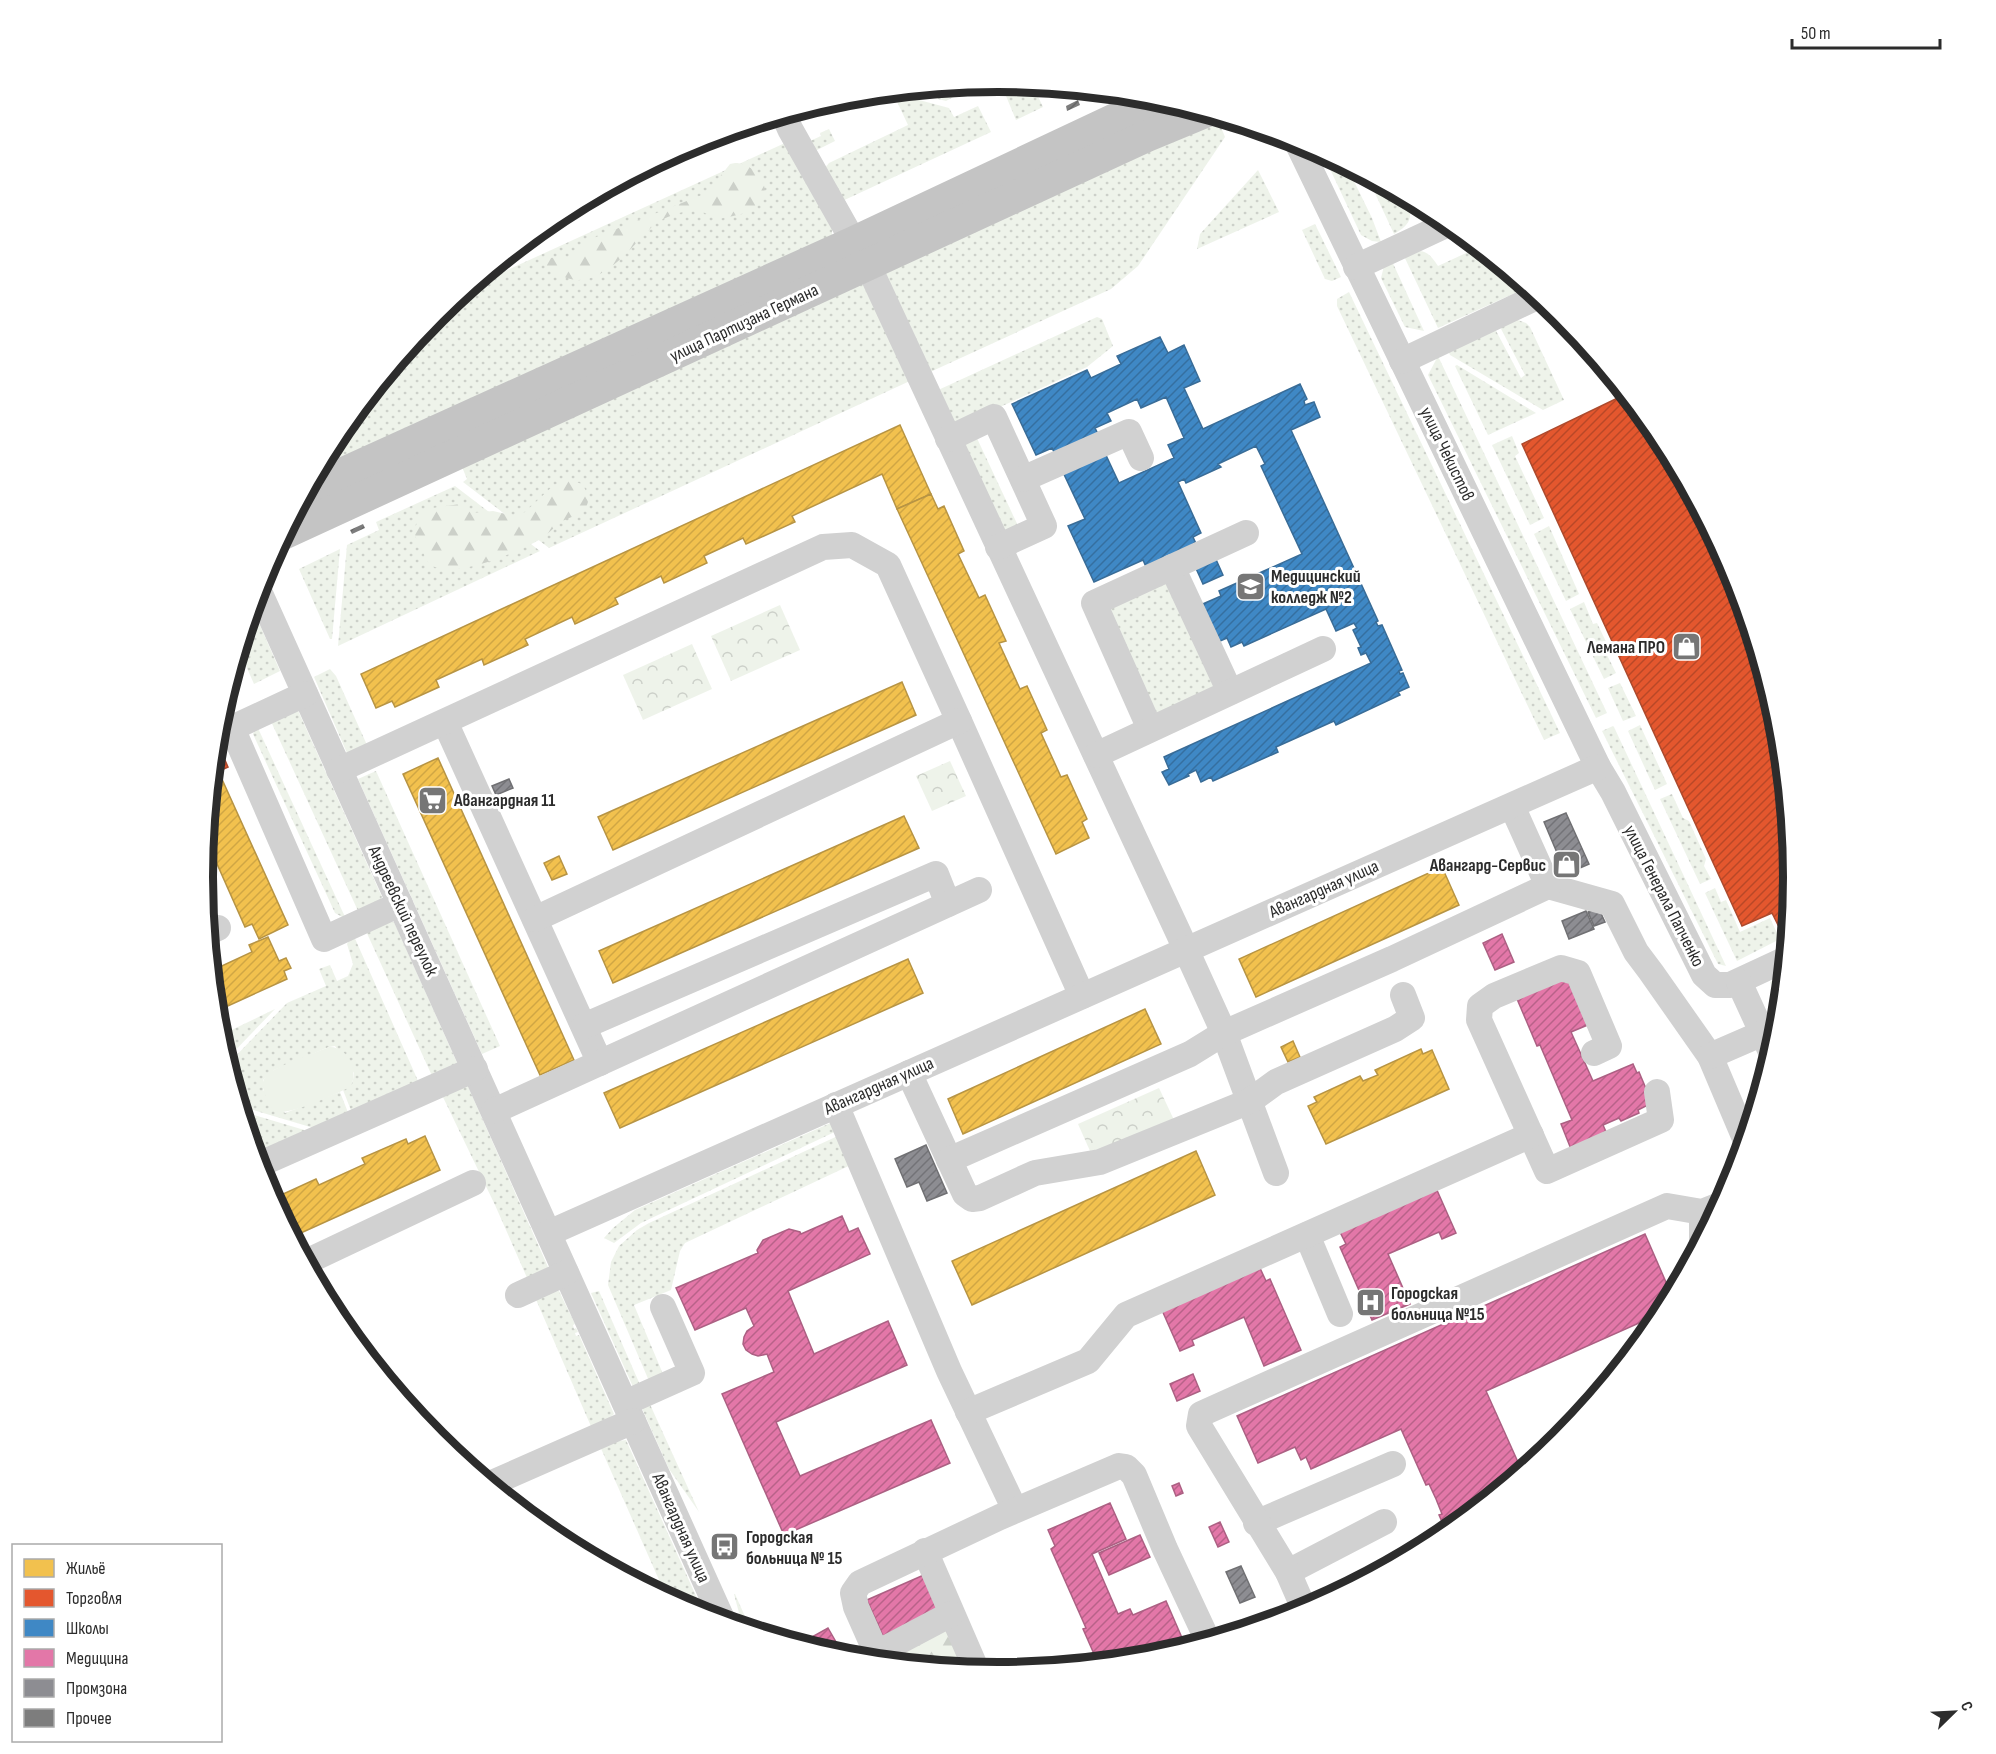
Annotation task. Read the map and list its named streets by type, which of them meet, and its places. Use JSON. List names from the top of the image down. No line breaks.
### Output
{"streets":{"main road":["улица Партизана Германа"],"street":["улица Чекистов","Авангардная улица","улица Генерала Папченко","Андреевский переулок"]},"crossings":[["улица Чекистов","Авангардная улица"],["улица Чекистов","улица Генерала Папченко"],["Авангардная улица","улица Генерала Папченко"],["Авангардная улица","Андреевский переулок"]],"places":{"school or university":["Медицинский колледж №2"],"shop":["Лемана ПРО","Авангард-Сервис"],"supermarket":["Авангардная 11"],"hospital":["Городская больница №15"],"bus stop":["Городская больница № 15"]},"legend":["Жильё","Торговля","Школы","Медицина","Промзона","Прочее"],"scale_bar":"50 m","north":"top right"}
